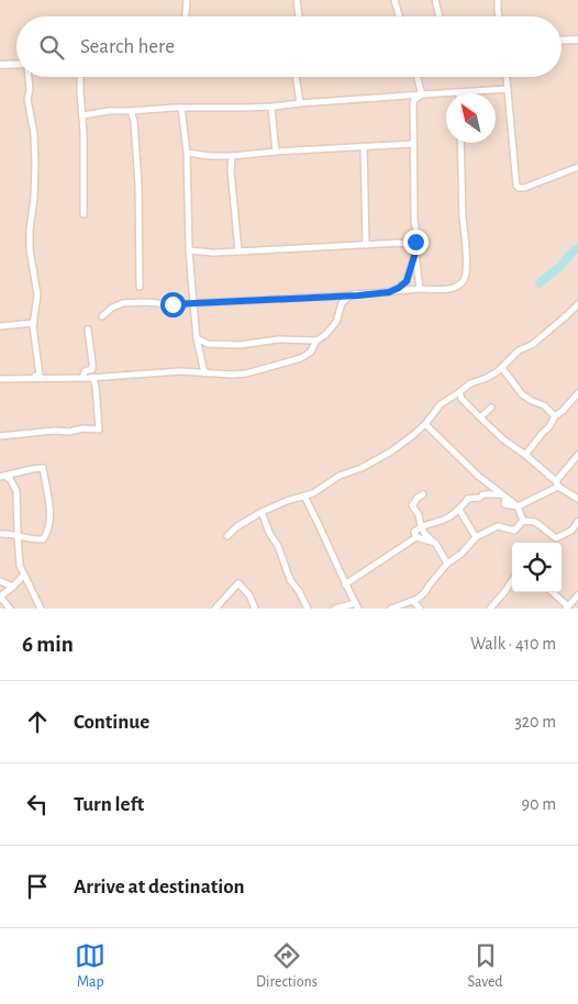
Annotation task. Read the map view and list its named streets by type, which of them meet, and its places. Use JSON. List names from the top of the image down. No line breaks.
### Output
{"north":"top left","page":{"search":"Search here","heading":["6 min","Walk · 410 m"],"list":[["Continue","320 m"],["Turn left","90 m"],"Arrive at destination"],"nav":["Map","Directions","Saved"]}}
